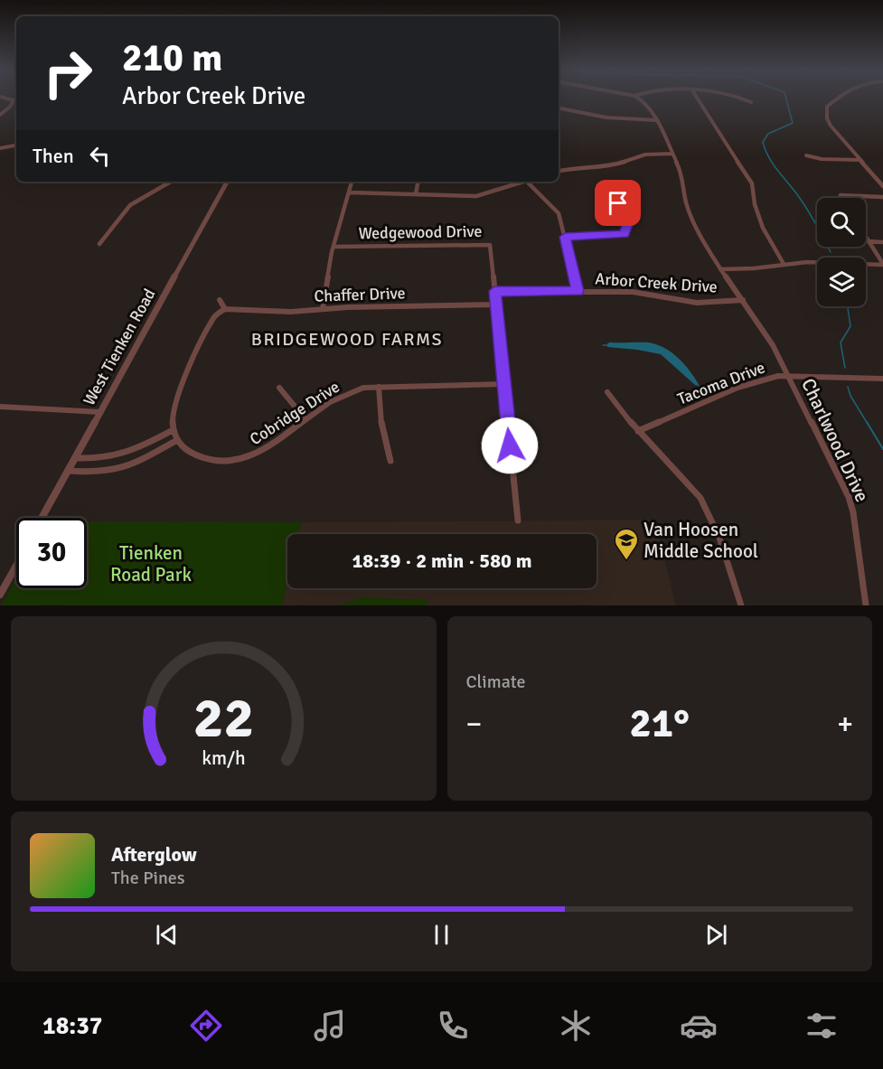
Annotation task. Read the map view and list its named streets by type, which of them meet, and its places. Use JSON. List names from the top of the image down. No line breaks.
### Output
{"streets":{"street":["Wedgewood Drive","Arbor Creek Drive","Chaffer Drive","West Tienken Road","Tacoma Drive","Cobridge Drive","Charlwood Drive"]},"crossings":[["Wedgewood Drive","Arbor Creek Drive"],["Wedgewood Drive","Chaffer Drive"],["Wedgewood Drive","Cobridge Drive"],["Arbor Creek Drive","Charlwood Drive"],["Tacoma Drive","Charlwood Drive"]],"districts":["BRIDGEWOOD FARMS"],"parks":["Tienken Road Park"],"places":{"school or university":["Van Hoosen Middle School"]},"page":{"turn":["210 m","Arbor Creek Drive"],"then":"Then","limit":"30","trip":"18:39 · 2 min · 580 m","tile":"Climate","heat":["−","21°","+"],"song":["Afterglow","The Pines"],"tabs":"18:37","gauge":["22","km/h"]}}
